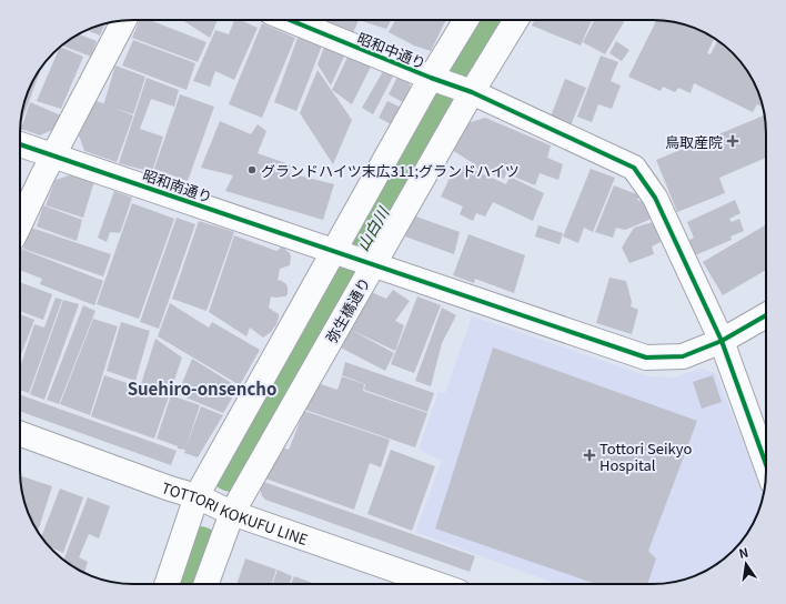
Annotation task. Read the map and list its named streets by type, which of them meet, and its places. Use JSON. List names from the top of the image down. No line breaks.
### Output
{"streets":{"street":["昭和中通り","昭和南通り","弥生橋通り","TOTTORI KOKUFU LINE"]},"crossings":[["昭和中通り","昭和南通り"],["昭和中通り","弥生橋通り"],["昭和南通り","弥生橋通り"],["弥生橋通り","TOTTORI KOKUFU LINE"]],"districts":["Suehiro-onsencho"],"water":["山白川"],"places":{"health":["鳥取産院","Tottori Seikyo Hospital"],"other":["グランドハイツ末広311;グランドハイツ"]},"north":"top"}
